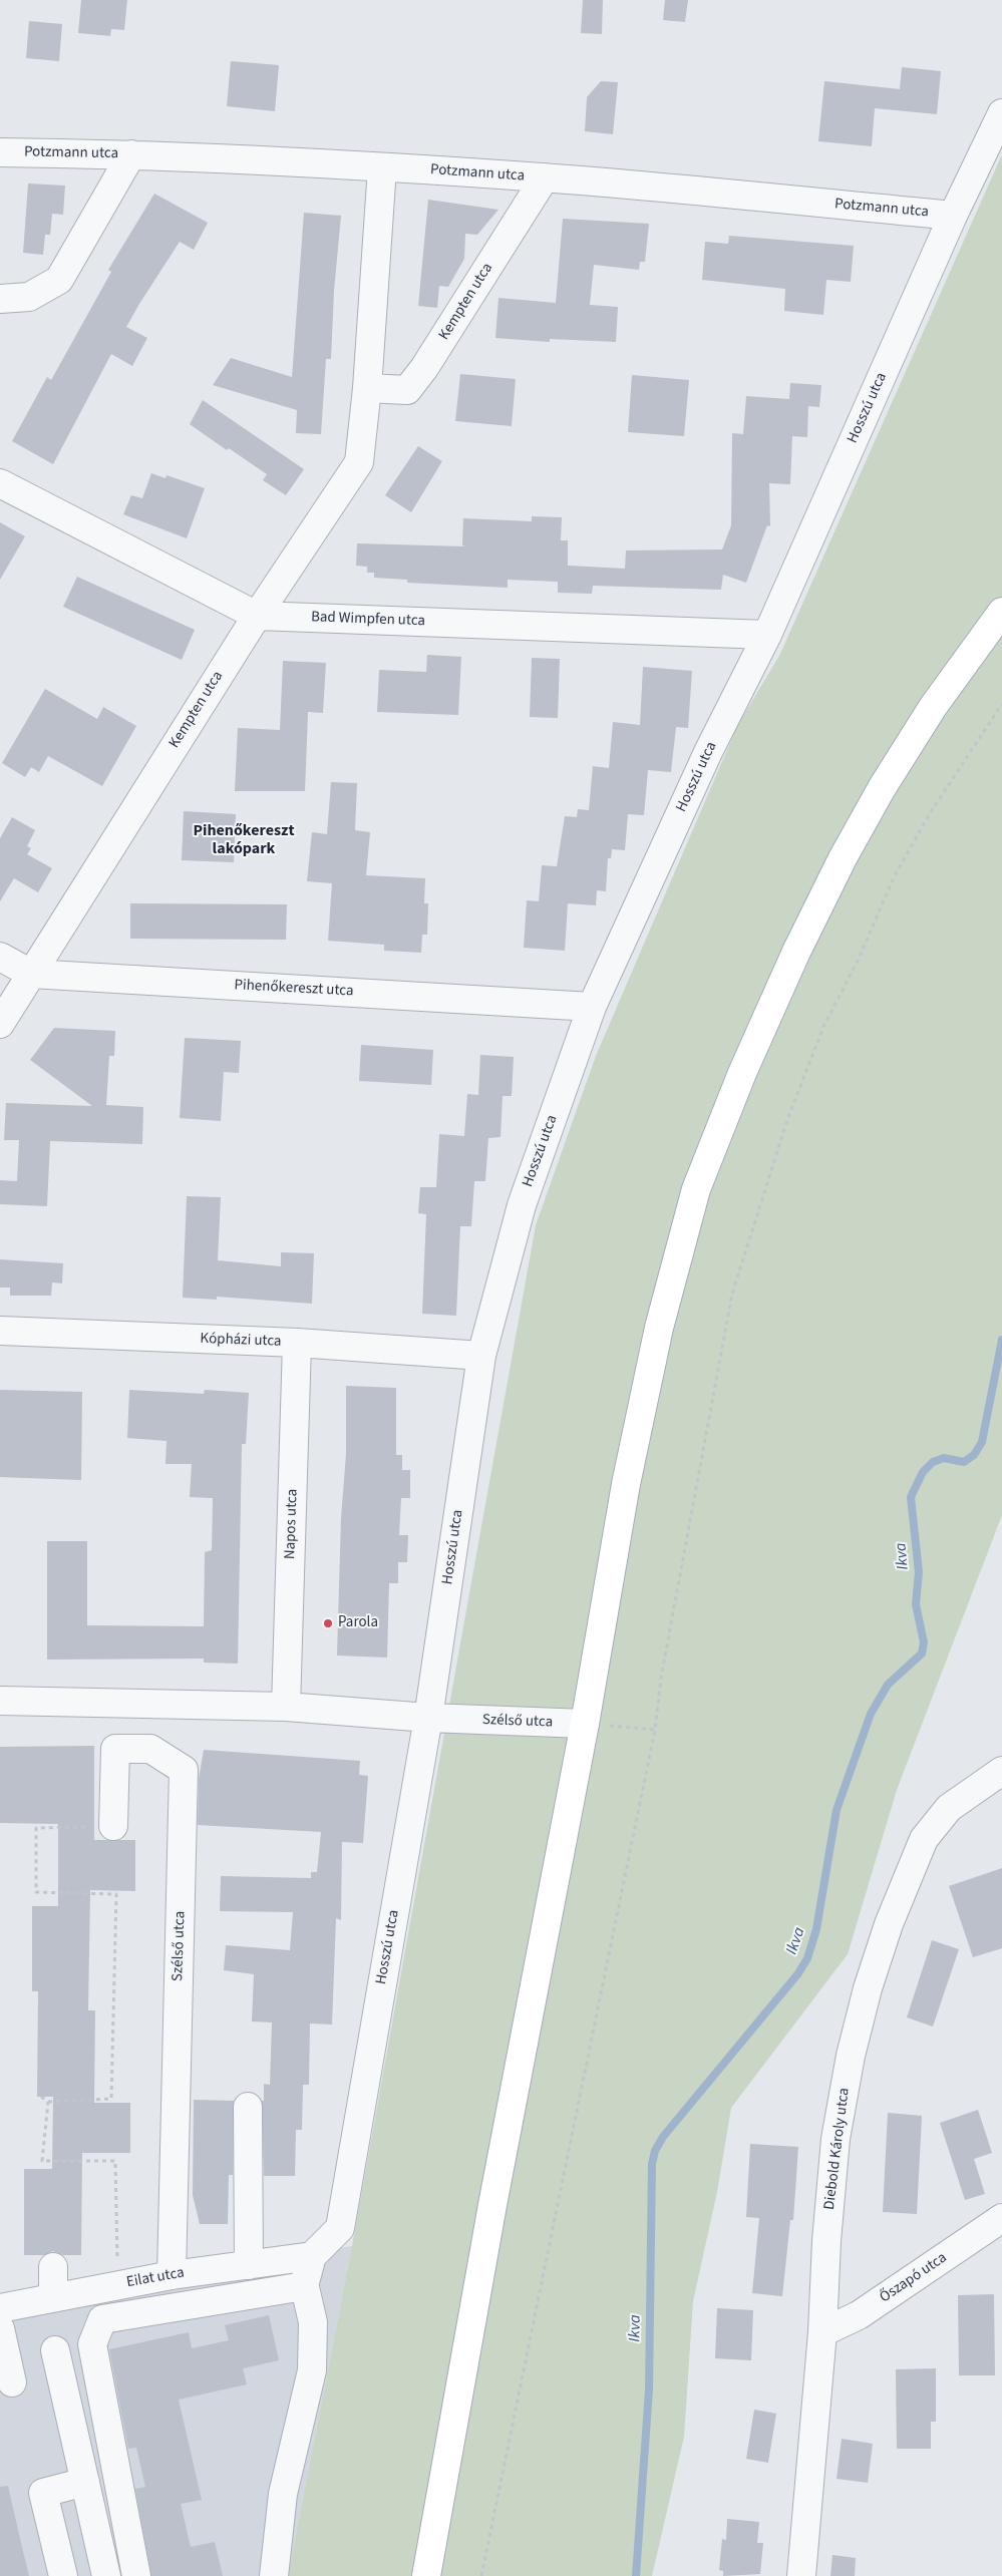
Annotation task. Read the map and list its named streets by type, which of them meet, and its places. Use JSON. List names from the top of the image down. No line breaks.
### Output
{"streets":{"street":["Potzmann utca","Kempten utca","Hosszú utca","Bad Wimpfen utca","Pihenőkereszt utca","Kópházi utca","Napos utca","Szélső utca","Diebold Károly utca","Eilat utca","Őszapó utca"]},"crossings":[["Potzmann utca","Kempten utca"],["Potzmann utca","Hosszú utca"],["Kempten utca","Bad Wimpfen utca"],["Kempten utca","Pihenőkereszt utca"],["Hosszú utca","Bad Wimpfen utca"],["Hosszú utca","Pihenőkereszt utca"],["Hosszú utca","Kópházi utca"],["Hosszú utca","Szélső utca"],["Hosszú utca","Eilat utca"],["Kópházi utca","Napos utca"],["Napos utca","Szélső utca"],["Szélső utca","Eilat utca"],["Diebold Károly utca","Őszapó utca"]],"districts":["Pihenőkereszt lakópark"],"water":["Ikva"],"places":["Parola"]}
